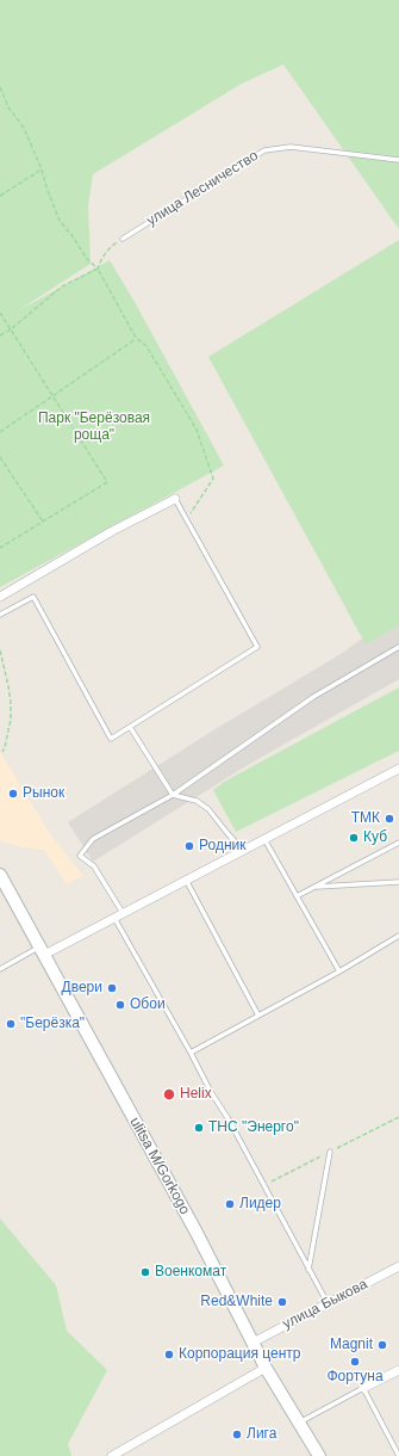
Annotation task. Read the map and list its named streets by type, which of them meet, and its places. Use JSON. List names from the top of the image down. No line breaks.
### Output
{"streets":{"main road":["ulitsa M/Gorkogo"],"street":["улица Быкова"],"lane":["улица Лесничество"]},"crossings":[["ulitsa M/Gorkogo","улица Быкова"]],"parks":["Парк \"Берёзовая роща\""],"places":["Рынок","ТМК","Куб","Родник","Двери","Обои","\"Берёзка\"","Helix","ТНС \"Энерго\"","Лидер","Военкомат","Red&White","Magnit","Корпорация центр","Фортуна","Лига"]}
